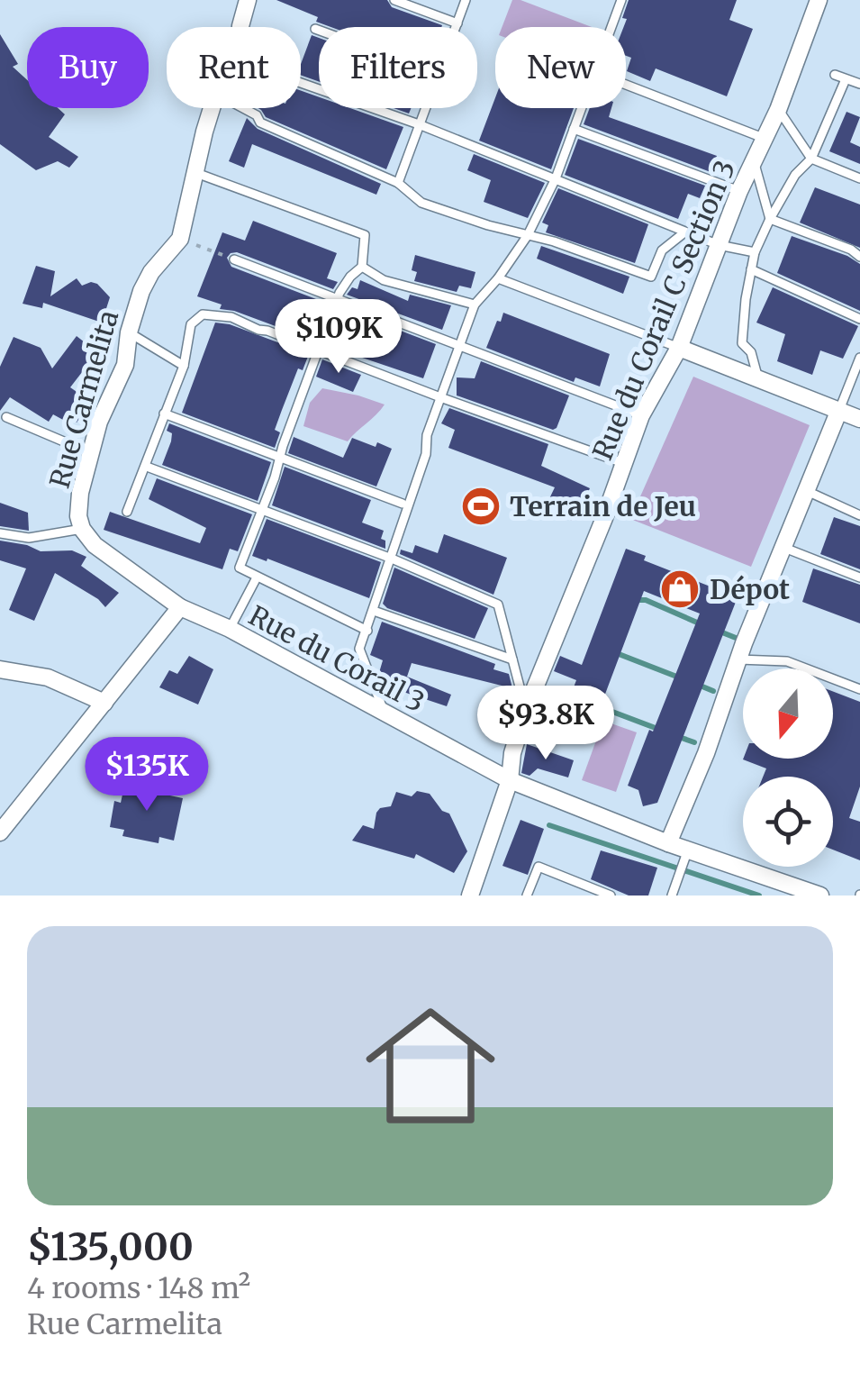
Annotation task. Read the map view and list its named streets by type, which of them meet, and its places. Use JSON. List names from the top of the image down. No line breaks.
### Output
{"streets":{"street":["Rue du Corail C Section 3","Rue Carmelita","Rue du Corail 3"]},"crossings":[["Rue du Corail C Section 3","Rue du Corail 3"],["Rue Carmelita","Rue du Corail 3"]],"places":{"sports":["Terrain de Jeu"],"shop":["Dépot"]},"north":"bottom","page":{"chip":["Buy","Rent","Filters","New"],"price":["$109K","$93.8K","$135K"],"list":[{"name":"$135,000","note":"4 rooms · 148 m² · Rue Carmelita"}]}}
